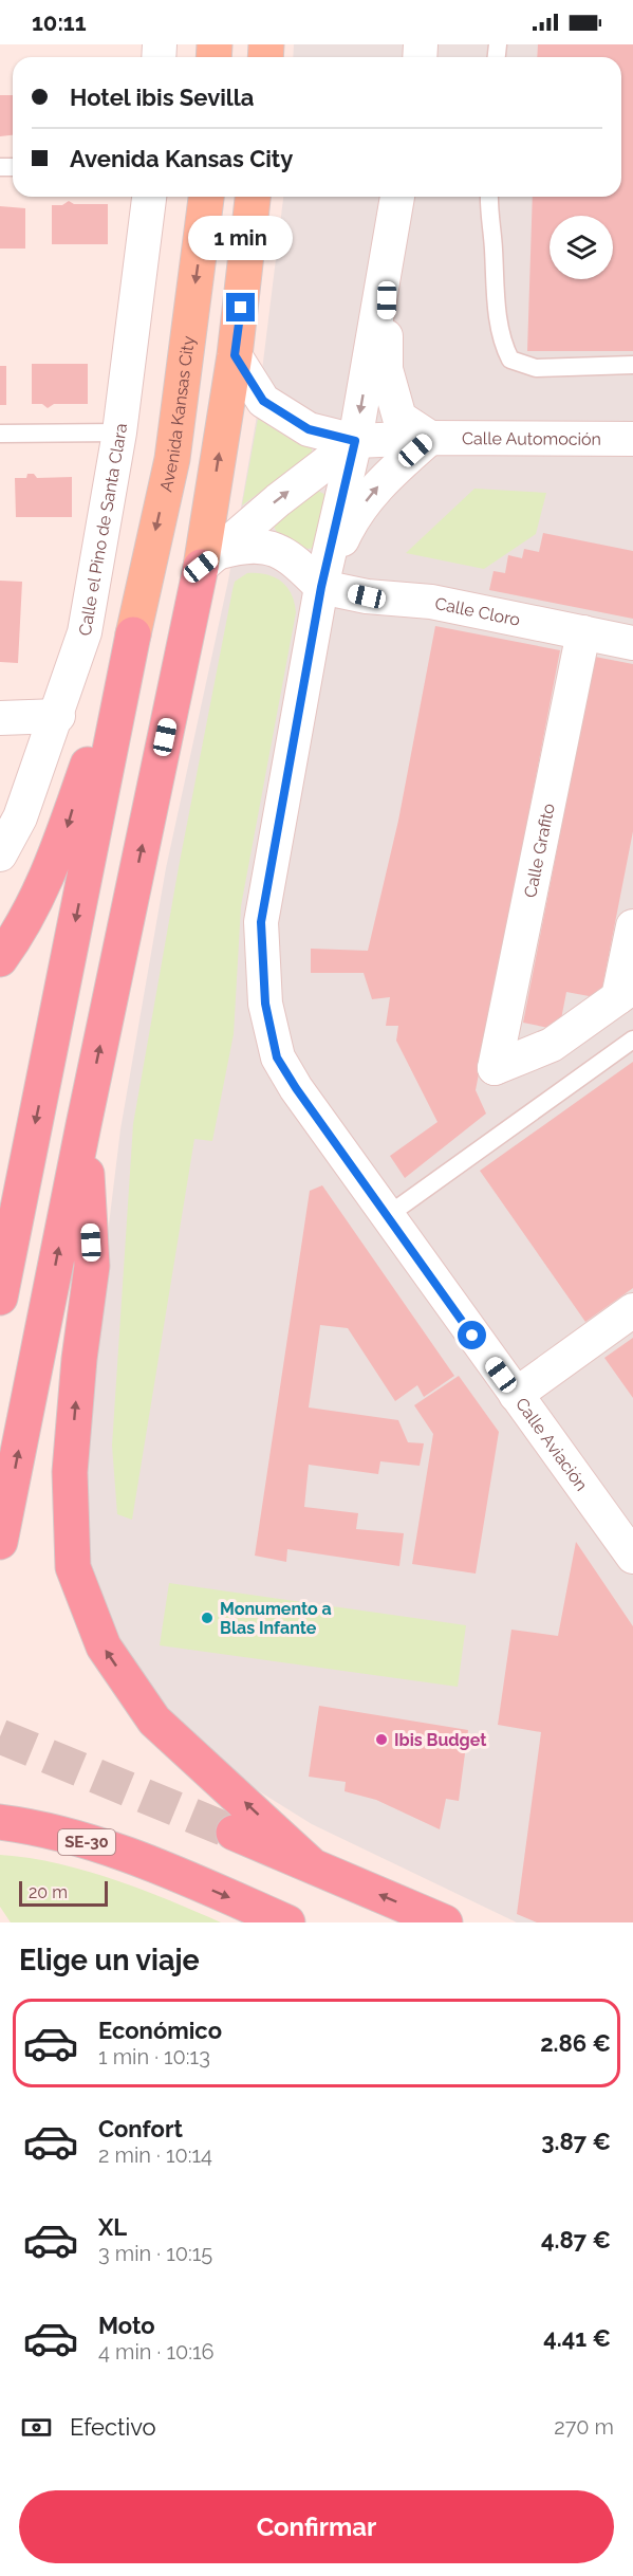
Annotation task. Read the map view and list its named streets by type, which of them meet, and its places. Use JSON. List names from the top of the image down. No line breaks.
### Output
{"streets":{"highway":["SE-30"],"main road":["Avenida Kansas City"],"street":["Calle Automoción","Calle el Pino de Santa Clara","Calle Cloro","Calle Grafito","Calle Aviación"]},"crossings":[["Calle Automoción","Calle Aviación"],["Calle Cloro","Calle Grafito"],["Calle Cloro","Calle Aviación"]],"places":["Monumento a Blas Infante","Ibis Budget"],"scale_bar":"20 m","page":{"status":"10:11","banner":["Hotel ibis Sevilla","Avenida Kansas City"],"bubble":"1 min","scale":"20 m","heading":"Elige un viaje","list":[{"name":"Económico","note":"1 min · 10:13","value":"2.86 €"},{"name":"Confort","note":"2 min · 10:14","value":"3.87 €"},{"name":"XL","note":"3 min · 10:15","value":"4.87 €"},{"name":"Moto","note":"4 min · 10:16","value":"4.41 €"}],"pay":["Efectivo","270 m"],"buttons":"Confirmar"}}
